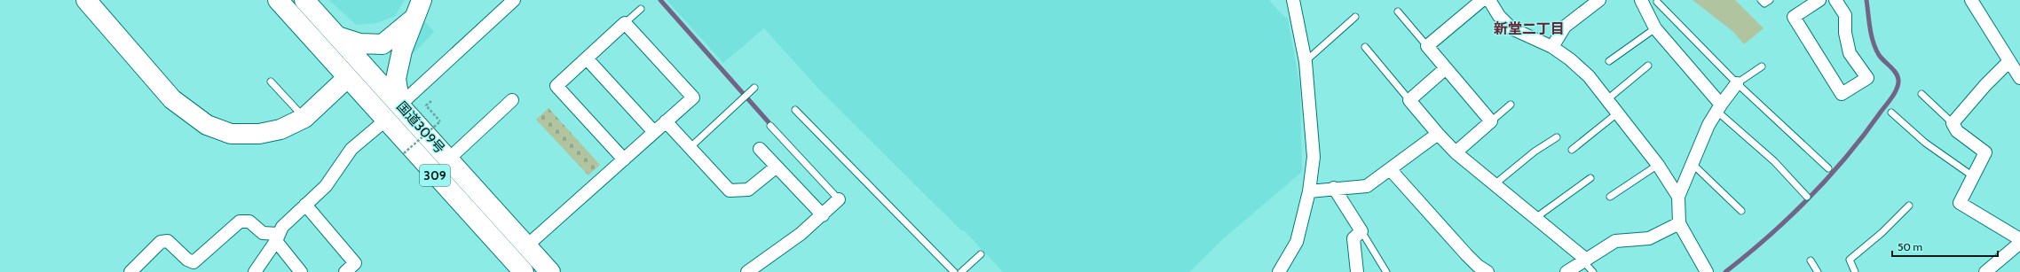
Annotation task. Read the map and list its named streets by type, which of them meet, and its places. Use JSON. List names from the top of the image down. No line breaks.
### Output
{"streets":{"highway":["国道309号","309"]},"districts":["新堂二丁目"],"scale_bar":"50 m"}
